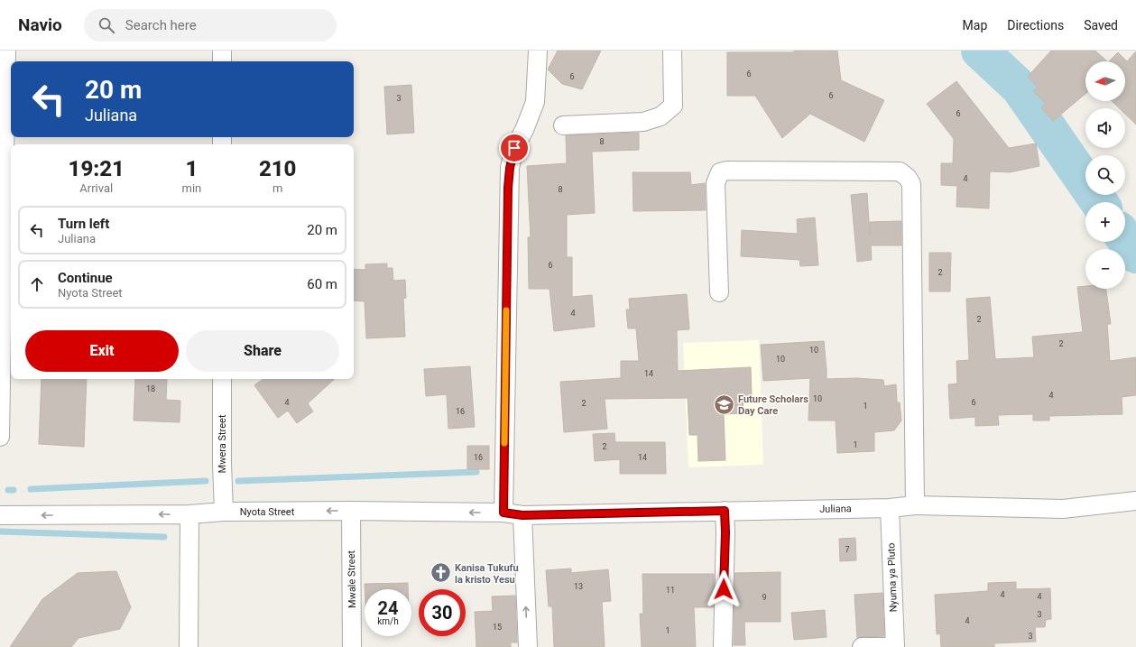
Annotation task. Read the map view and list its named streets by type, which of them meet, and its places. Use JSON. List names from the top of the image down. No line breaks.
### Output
{"streets":{"street":["Mwera Street","Juliana","Nyota Street","Nyuma ya Pluto","Mwale Street"]},"crossings":[["Mwera Street","Nyota Street"],["Juliana","Nyota Street"],["Juliana","Nyuma ya Pluto"],["Nyota Street","Mwale Street"]],"one_way":["Nyota Street"],"places":{"school or university":["Future Scholars Day Care"],"church":["Kanisa Tukufu la kristo Yesu"]},"house_numbers":["6","6","6","3","6","8","4","8","6","2","4","2","2","10","10","14","18","4","10","4","6","2","1","16","1","2","16","14","7","13","11","4","4","9","3","4","15","1","3"],"north":"left","page":{"header":"Navio","search":"Search here","nav":["Map","Directions","Saved"],"map_buttons":["+","−"],"turn":["20 m","Juliana"],"eta":["19:21","Arrival","1","min","210","m"],"list":[{"name":"Turn left","note":"Juliana","value":"20 m"},{"name":"Continue","note":"Nyota Street","value":"60 m"}],"buttons":["Exit","Share"],"speed":"24 km/h","limit":"30"}}
